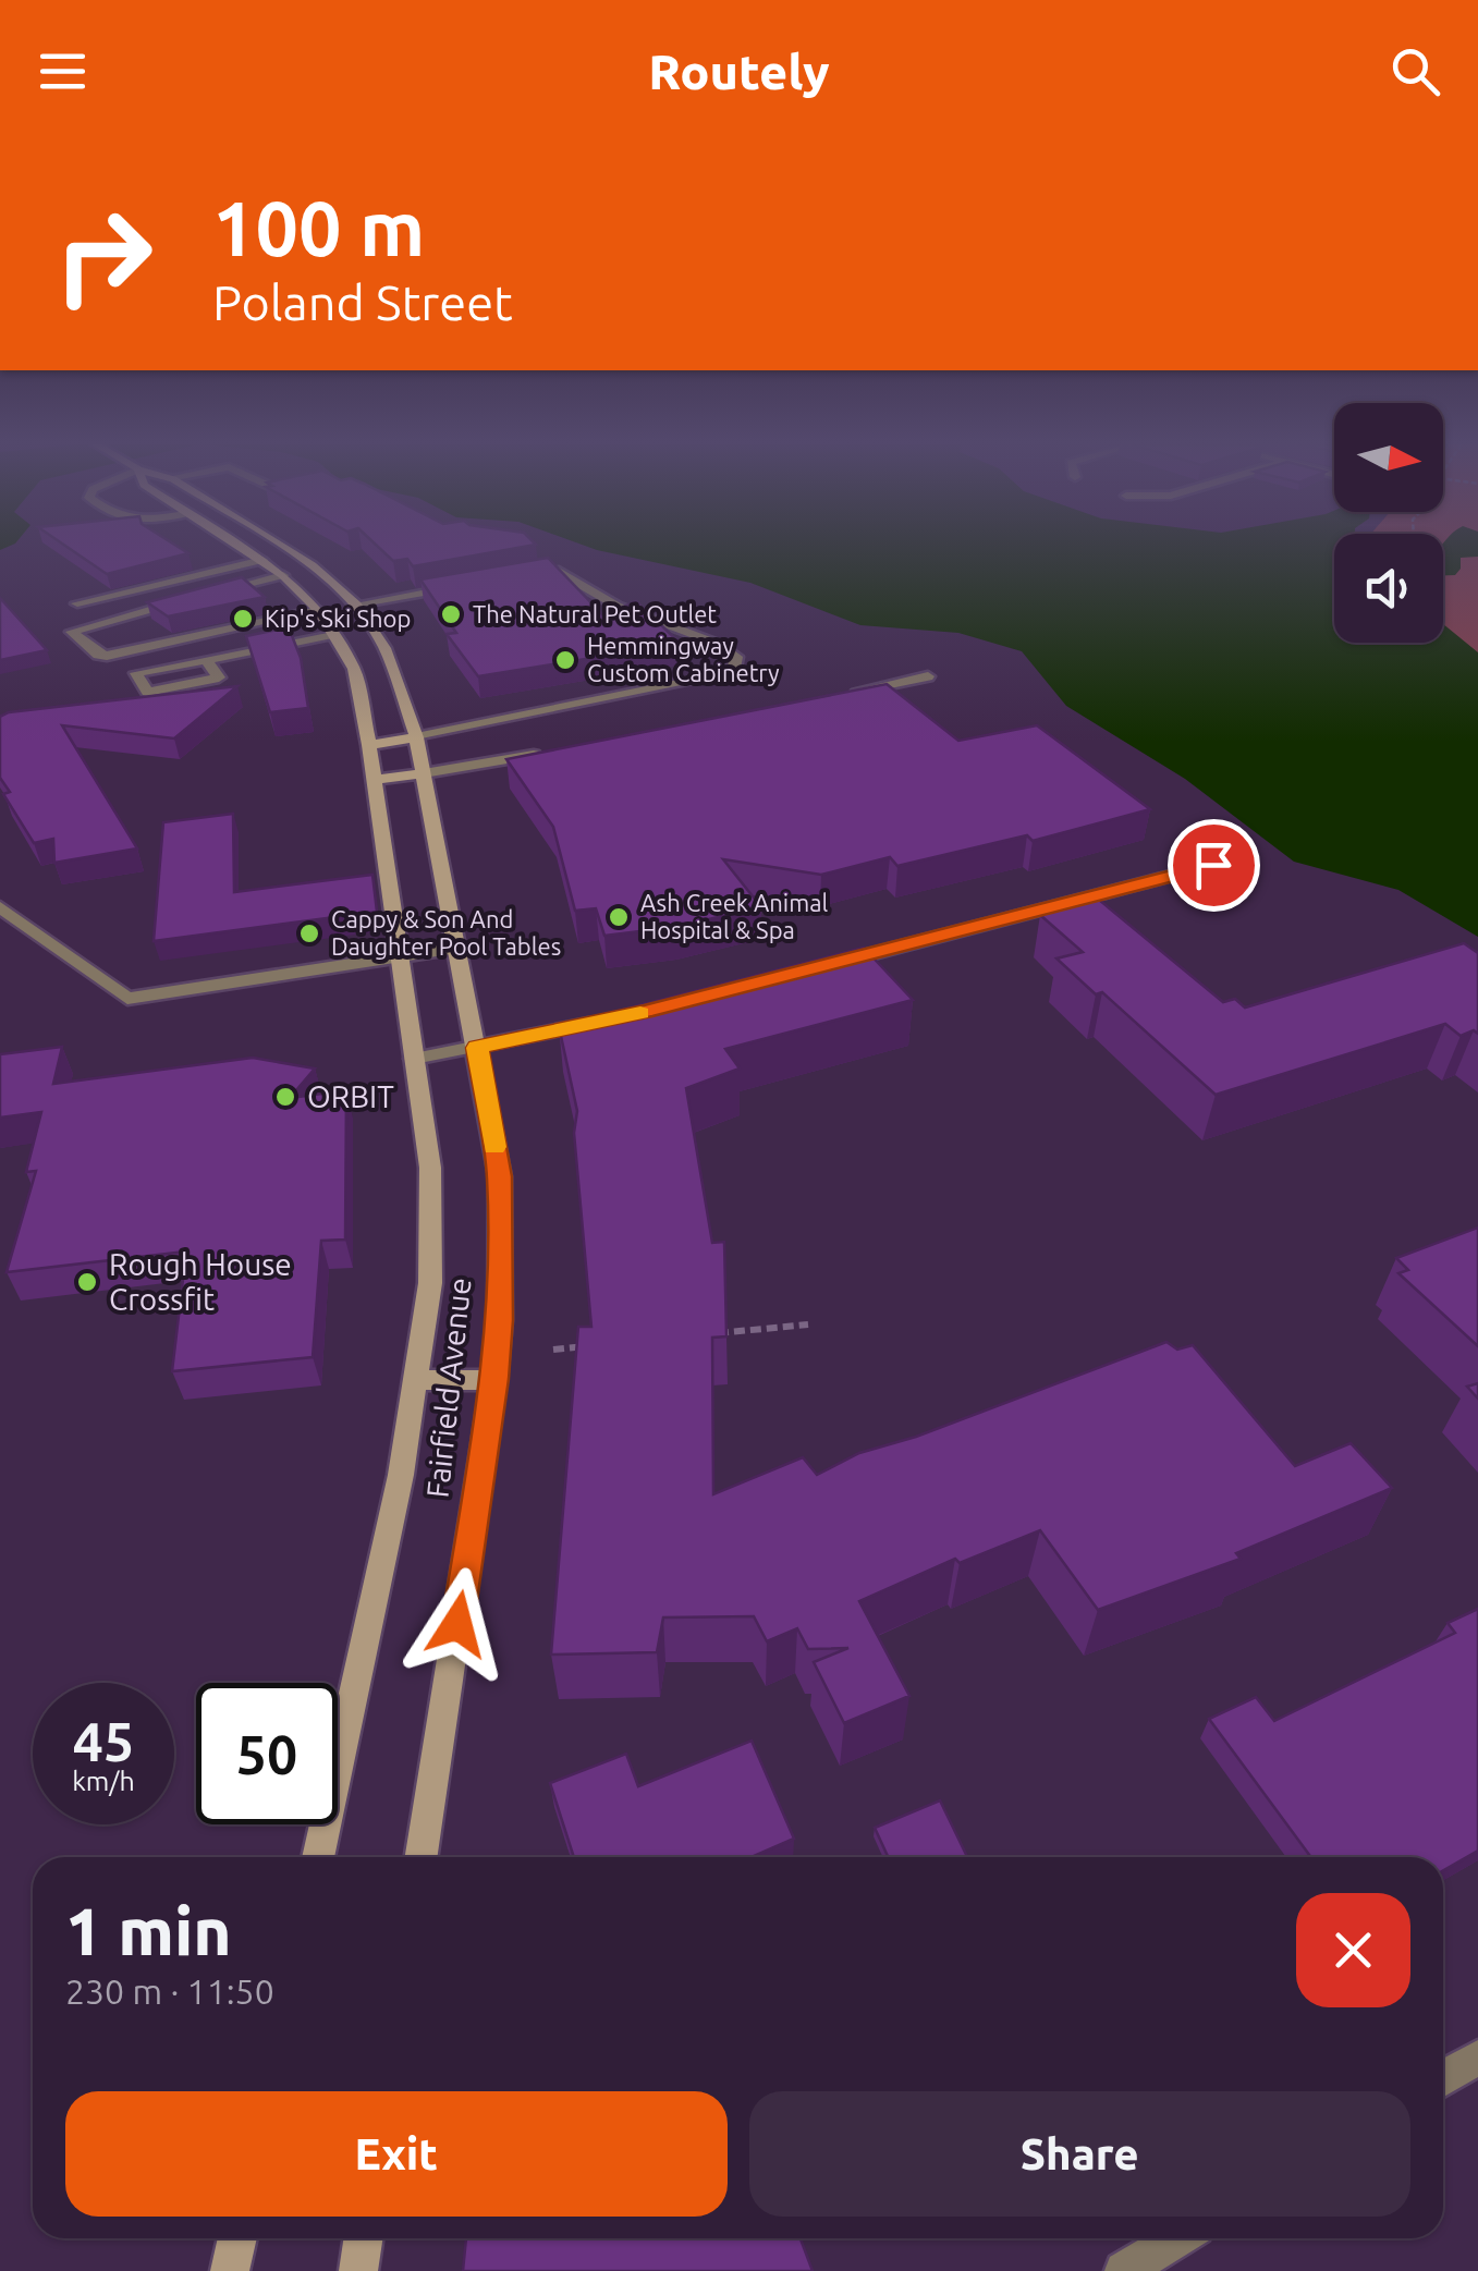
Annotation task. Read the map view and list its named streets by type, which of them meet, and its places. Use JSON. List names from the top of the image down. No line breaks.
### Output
{"streets":{"main road":["Fairfield Avenue"]},"places":["The Natural Pet Outlet","Kip's Ski Shop","Hemmingway Custom Cabinetry","Ash Creek Animal Hospital & Spa","Cappy & Son And Daughter Pool Tables","ORBIT","Rough House Crossfit"],"north":"right","page":{"header":"Routely","turn":["100 m","Poland Street"],"speed":"45 km/h","limit":"50","heading":["1 min","230 m · 11:50"],"buttons":["Exit","Share"]}}
